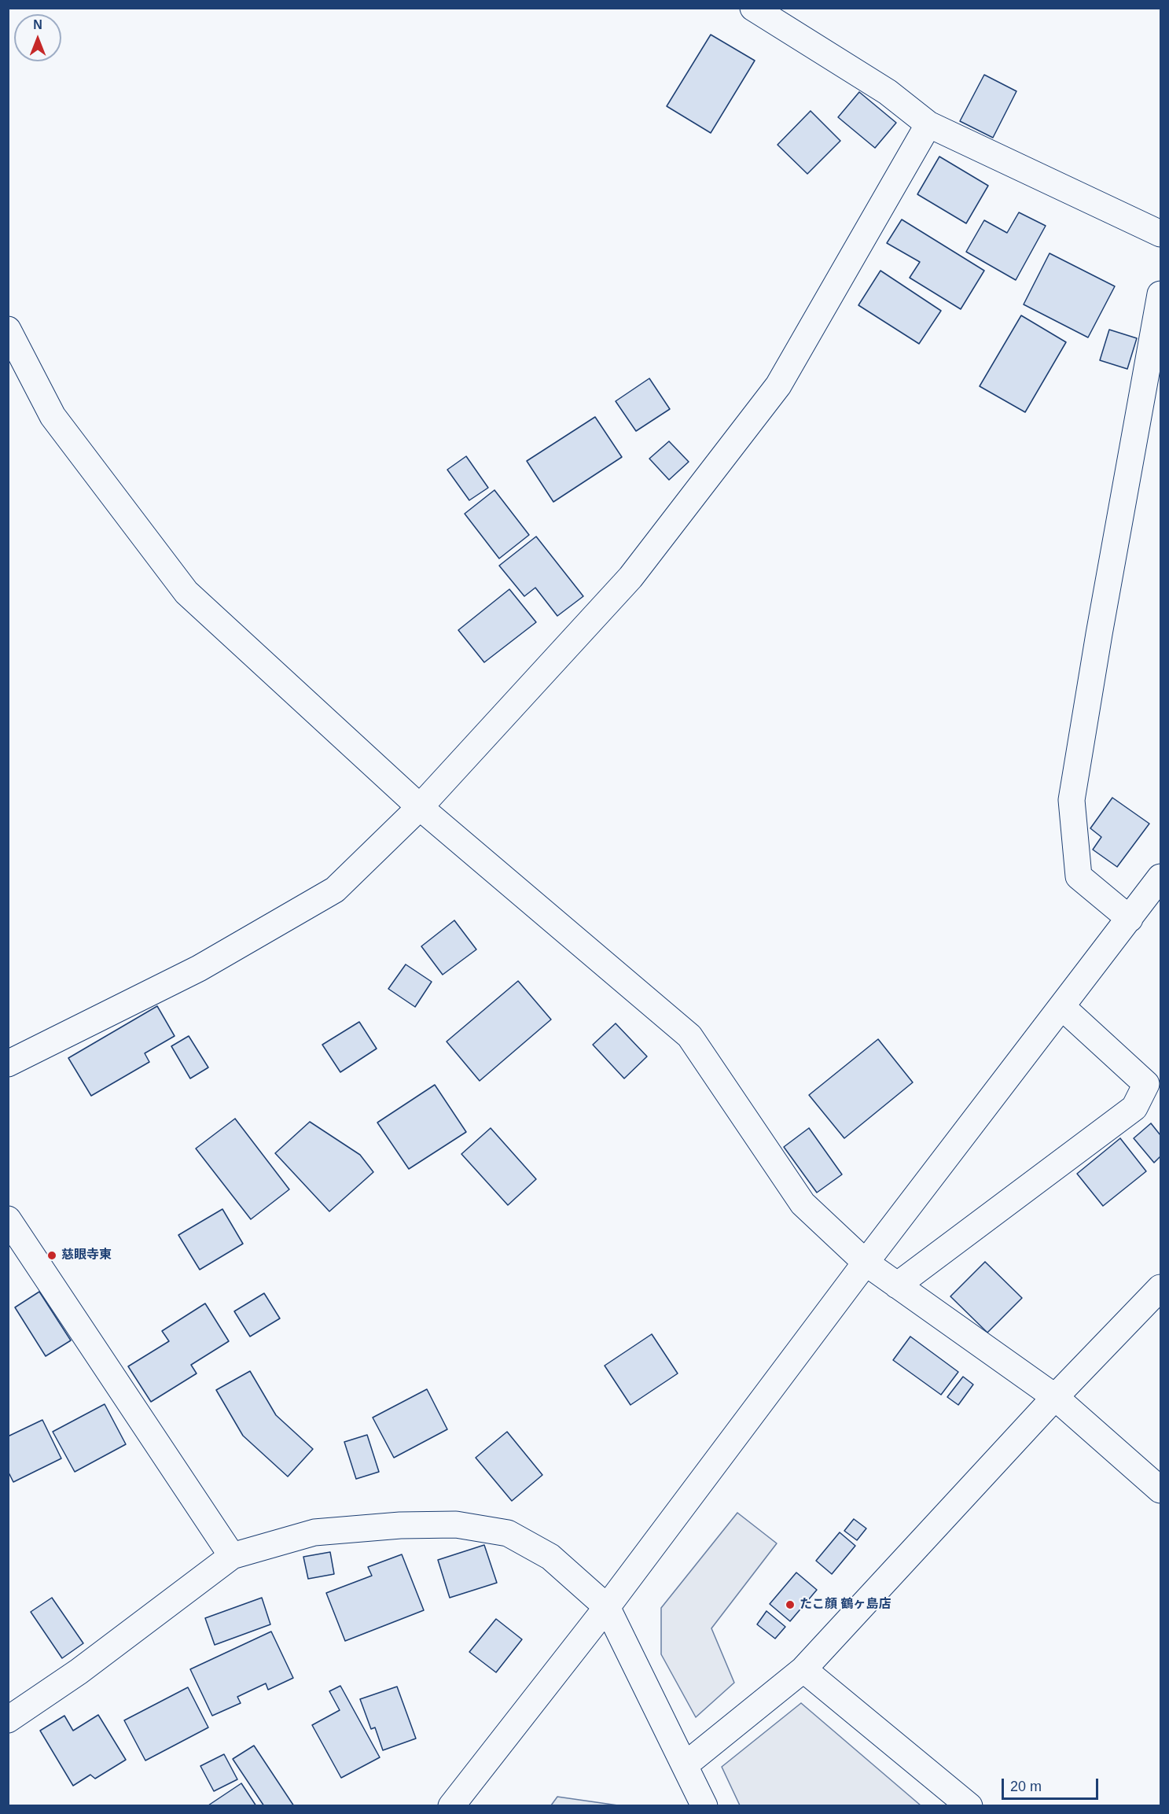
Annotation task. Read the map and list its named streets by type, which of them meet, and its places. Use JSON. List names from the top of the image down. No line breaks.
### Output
{"places":["慈眼寺東","たこ顔 鶴ヶ島店"],"scale_bar":"20 m","north":"top"}
